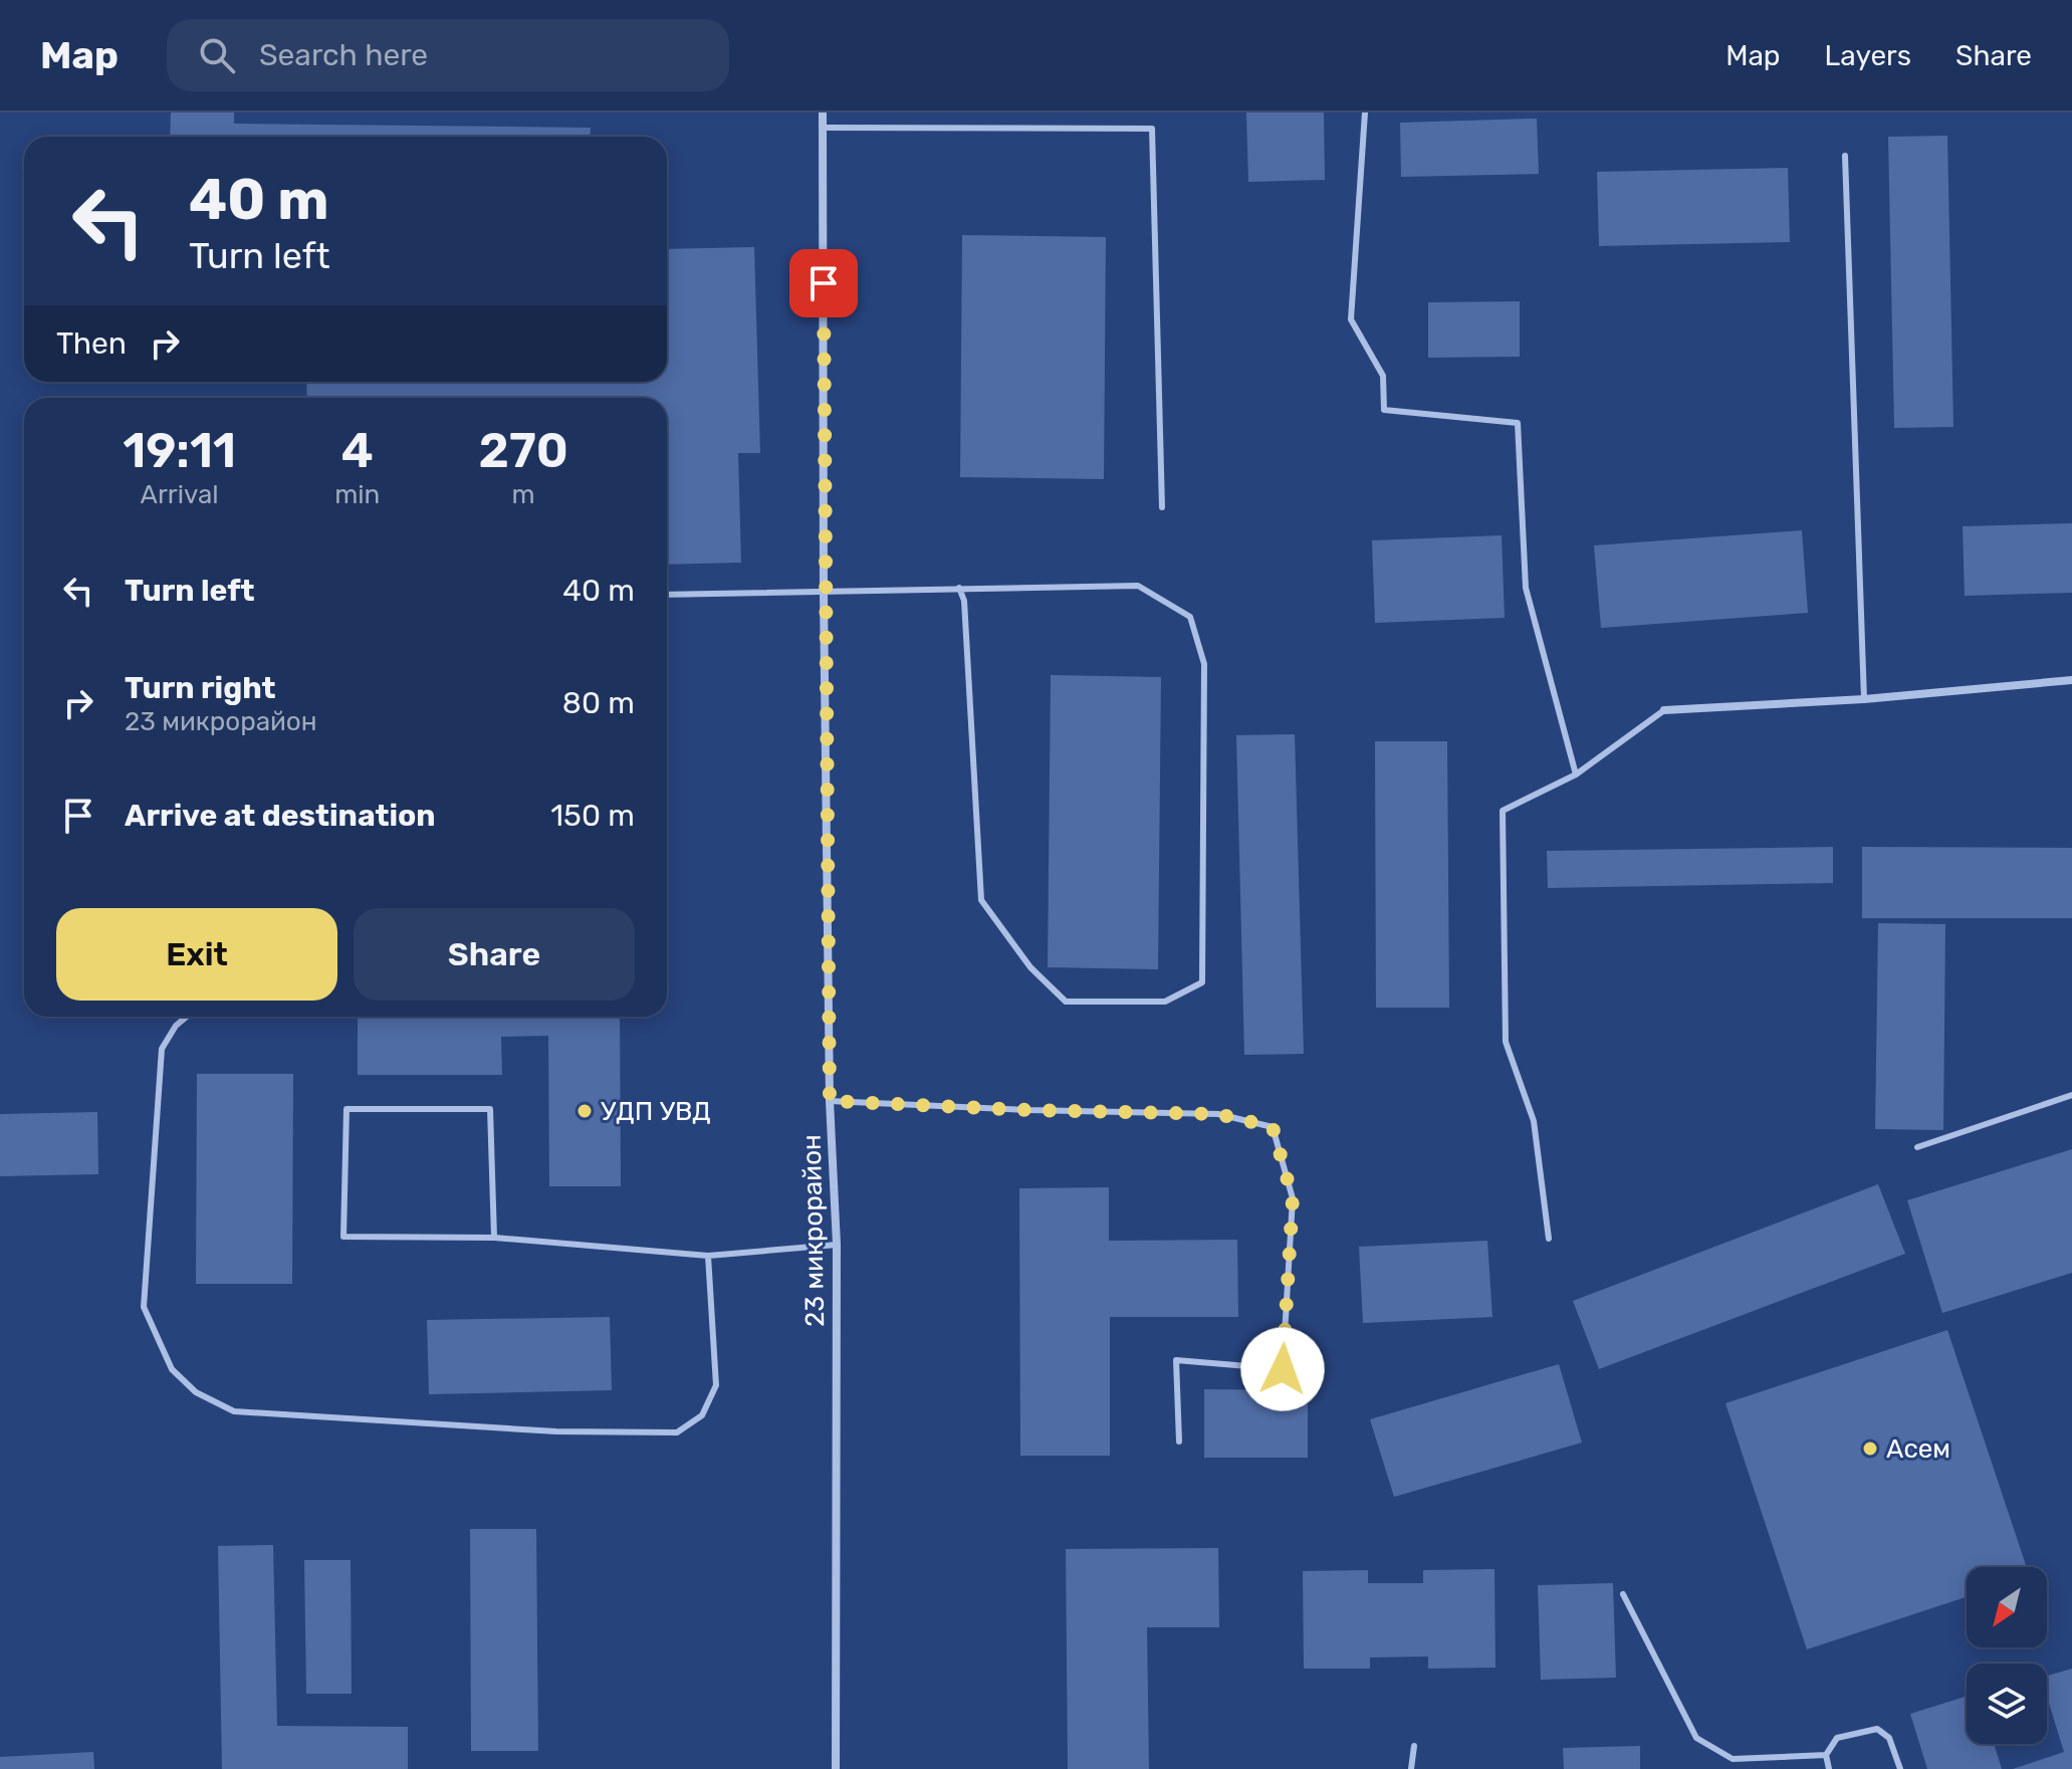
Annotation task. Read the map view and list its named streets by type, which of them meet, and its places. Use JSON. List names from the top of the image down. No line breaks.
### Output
{"streets":{"street":["23 микрорайон"]},"places":["УДП УВД","Асем"],"north":"bottom left","page":{"header":"Map","search":"Search here","nav":["Map","Layers","Share"],"turn":["40 m","Turn left"],"then":"Then","eta":["19:11","Arrival","4","min","270","m"],"list":[{"name":"Turn left","value":"40 m"},{"name":"Turn right","note":"23 микрорайон","value":"80 m"},{"name":"Arrive at destination","value":"150 m"}],"buttons":["Exit","Share"]}}
